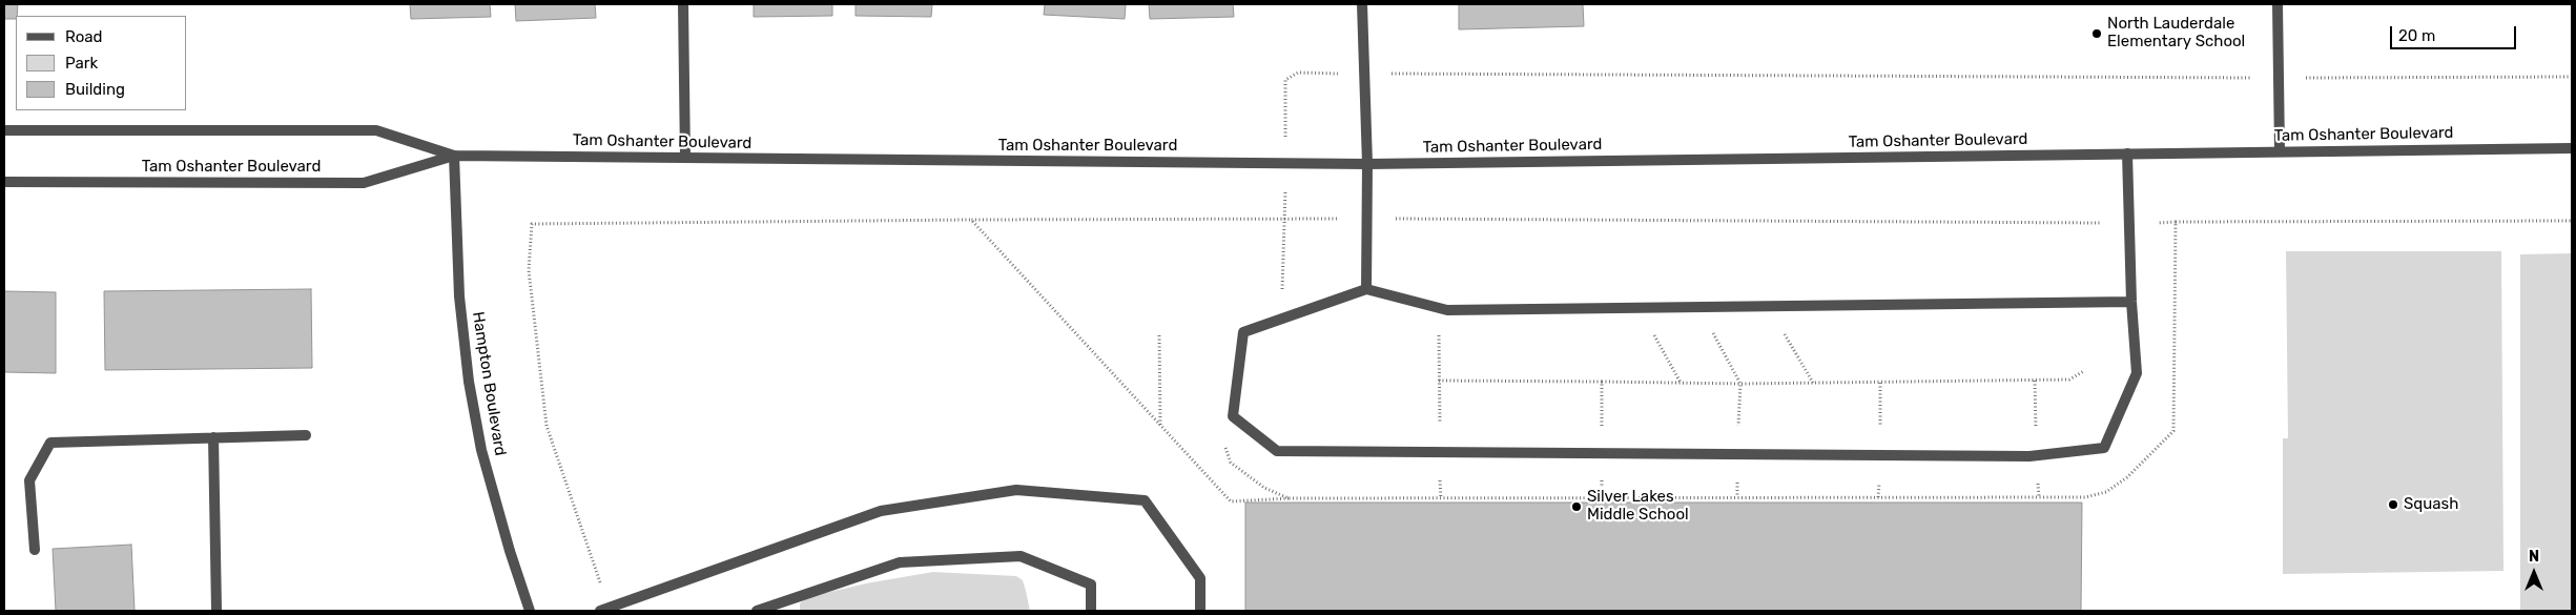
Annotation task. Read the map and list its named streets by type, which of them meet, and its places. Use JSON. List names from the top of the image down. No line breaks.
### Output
{"streets":{"street":["Tam Oshanter Boulevard","Hampton Boulevard"]},"crossings":[["Tam Oshanter Boulevard","Hampton Boulevard"]],"places":["North Lauderdale Elementary School","Squash","Silver Lakes Middle School"],"legend":["Road","Park","Building"],"scale_bar":"20 m","north":"top"}
